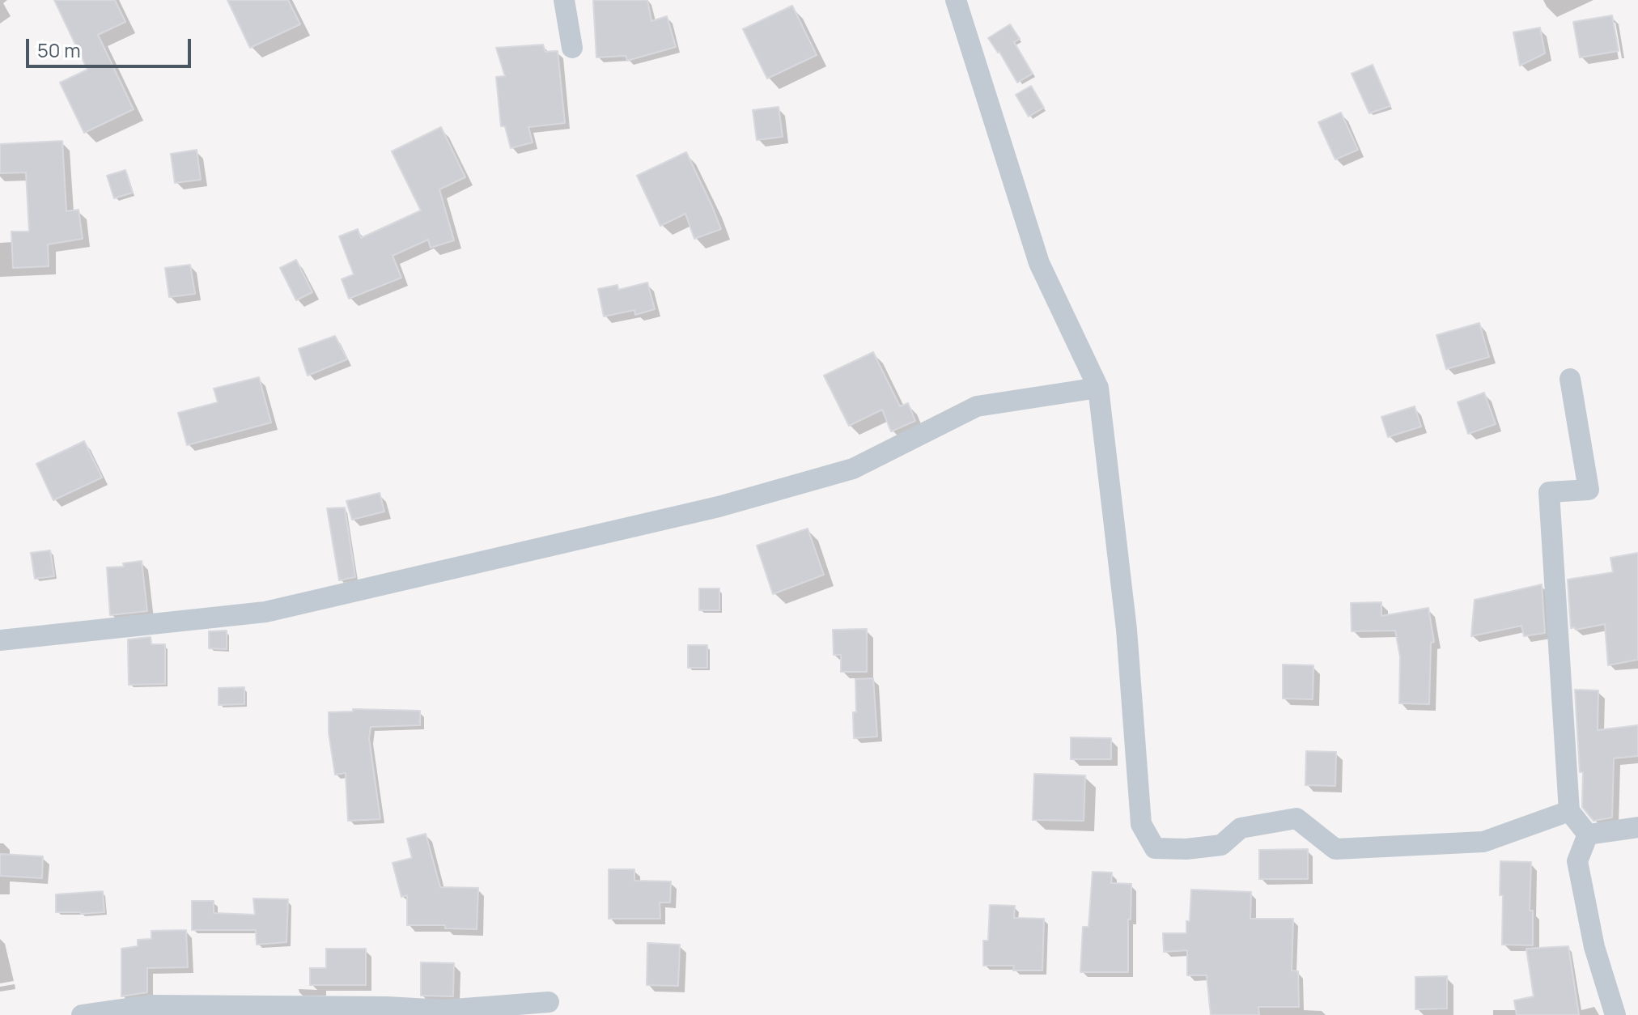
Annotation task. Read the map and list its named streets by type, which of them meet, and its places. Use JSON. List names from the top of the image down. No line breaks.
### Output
{"scale_bar":"50 m"}
